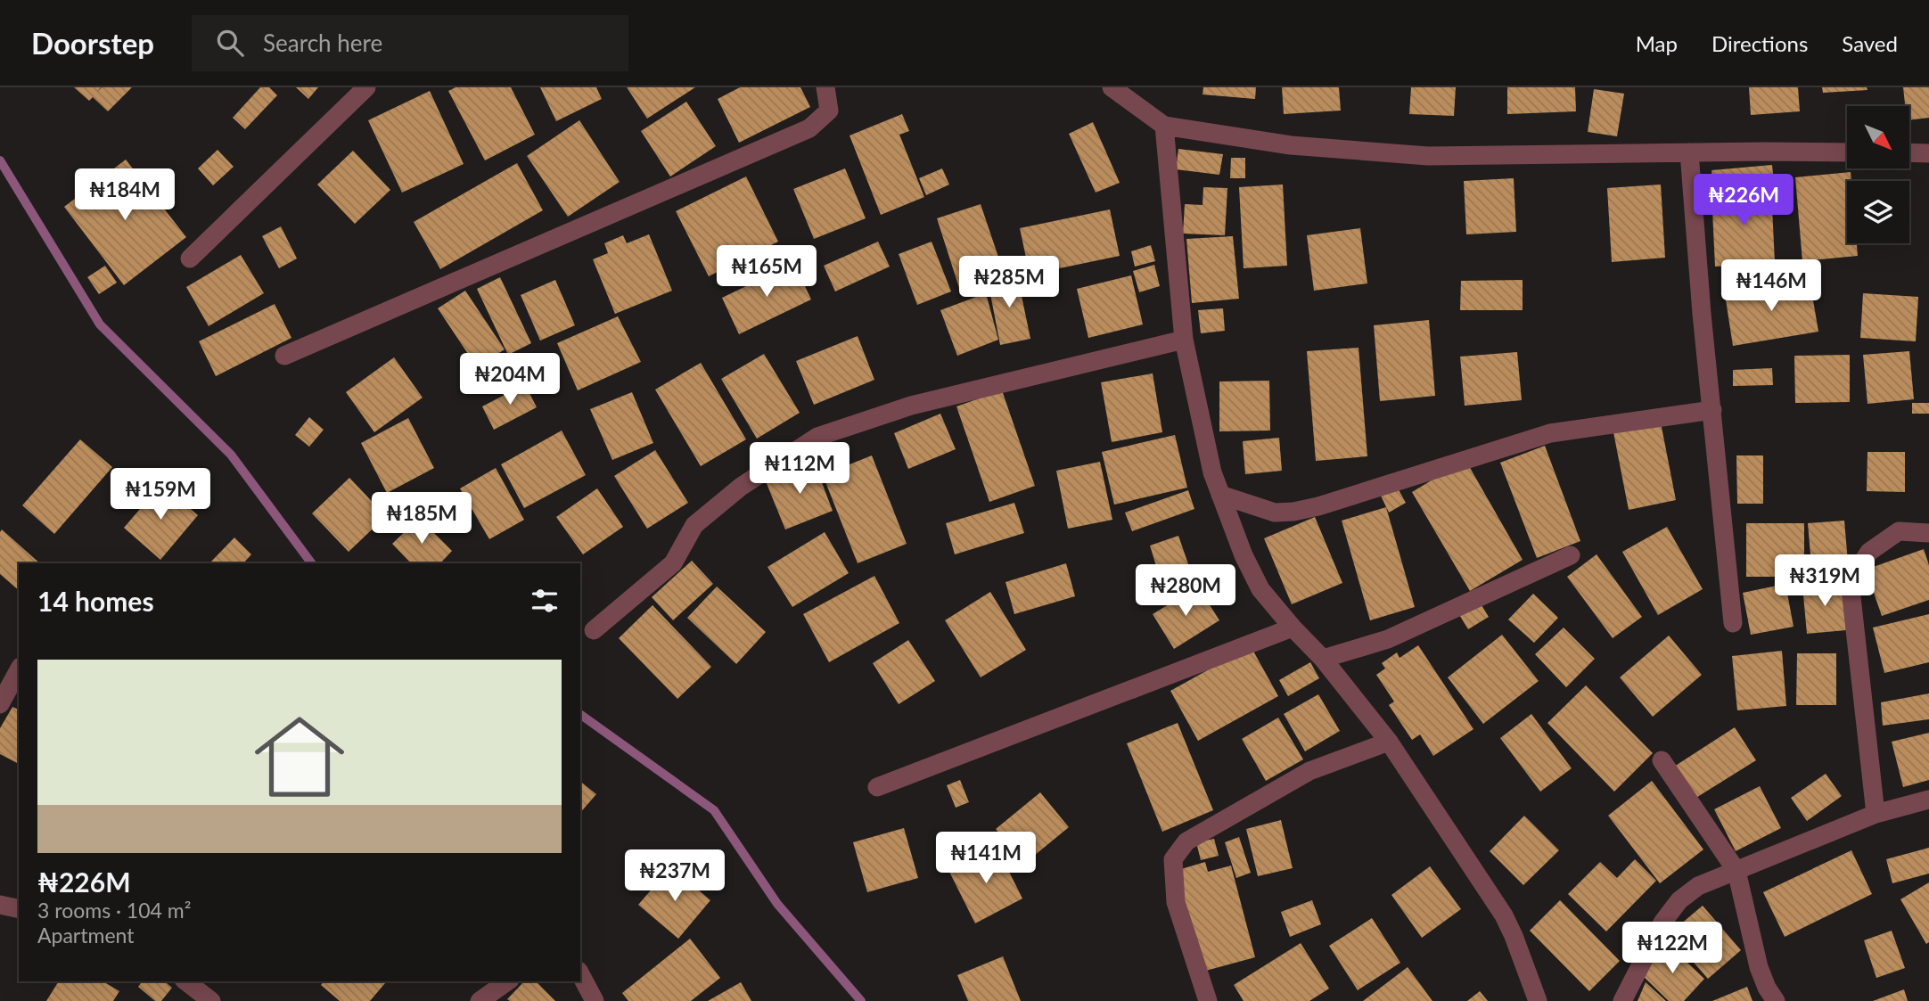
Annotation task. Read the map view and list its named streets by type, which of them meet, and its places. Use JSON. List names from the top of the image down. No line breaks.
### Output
{"north":"bottom right","page":{"header":"Doorstep","search":"Search here","nav":["Map","Directions","Saved"],"price":["₦184M","₦226M","₦165M","₦285M","₦146M","₦204M","₦112M","₦159M","₦185M","₦319M","₦280M","₦141M","₦237M","₦122M"],"heading":"14 homes","list":[{"name":"₦226M","note":"3 rooms · 104 m² · Apartment"}]}}
